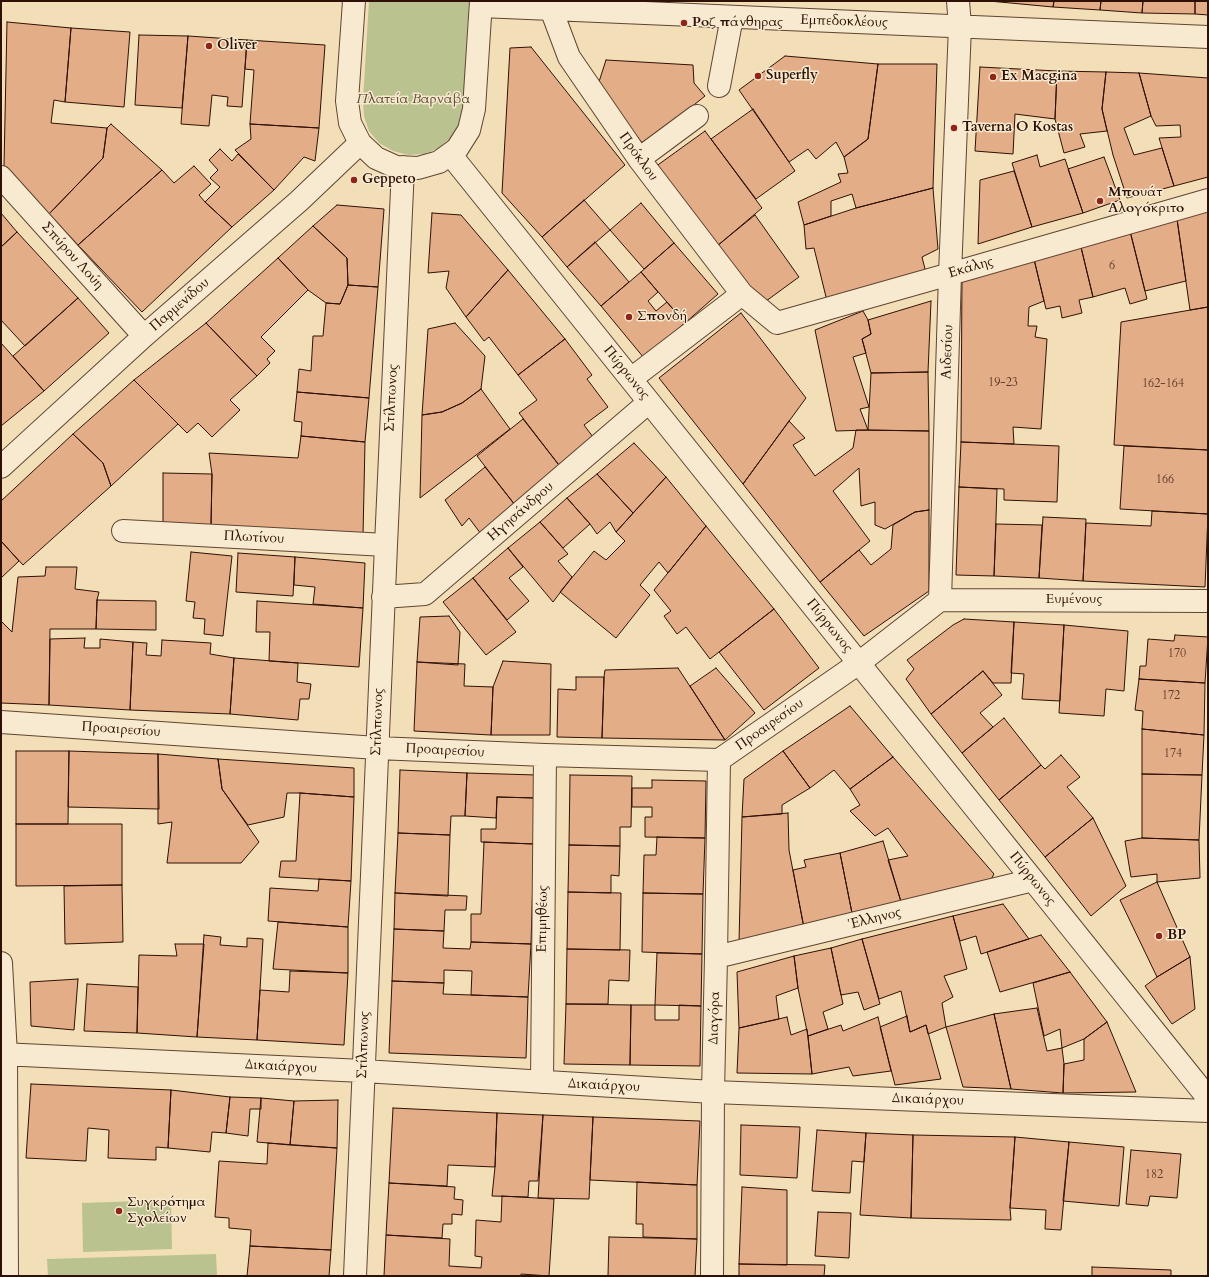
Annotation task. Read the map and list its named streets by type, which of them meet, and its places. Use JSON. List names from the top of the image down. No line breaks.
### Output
{"streets":{"street":["Εμπεδοκλέους","Πρόκλου","Σπύρου Λούη","Εκάλης","Παρμενίδου","Αιδεσίου","Πύρρωνος","Στίλπωνος","Ηγησάνδρου","Πλωτίνου","Ευμένους","Προαιρεσίου","Επιμηθέως","Έλληνος","Διαγόρα","Δικαιάρχου"]},"crossings":[["Εμπεδοκλέους","Πρόκλου"],["Εμπεδοκλέους","Αιδεσίου"],["Πρόκλου","Εκάλης"],["Σπύρου Λούη","Παρμενίδου"],["Εκάλης","Αιδεσίου"],["Αιδεσίου","Ευμένους"],["Πύρρωνος","Ηγησάνδρου"],["Πύρρωνος","Προαιρεσίου"],["Πύρρωνος","Έλληνος"],["Στίλπωνος","Ηγησάνδρου"],["Στίλπωνος","Πλωτίνου"],["Στίλπωνος","Προαιρεσίου"],["Στίλπωνος","Δικαιάρχου"],["Προαιρεσίου","Επιμηθέως"],["Προαιρεσίου","Διαγόρα"],["Επιμηθέως","Δικαιάρχου"],["Έλληνος","Διαγόρα"],["Διαγόρα","Δικαιάρχου"]],"parks":["Πλατεία Βαρνάβα"],"places":["Ροζ πάνθηρας","Oliver","Superfly","Ex Macgina","Taverna O Kostas","Geppeto","Μπουάτ Αλογόκριτο","Σπονδή","BP","Συγκρότημα Σχολείων"],"house_numbers":["6","19-23","162-164","166","170","172","174","182"]}
